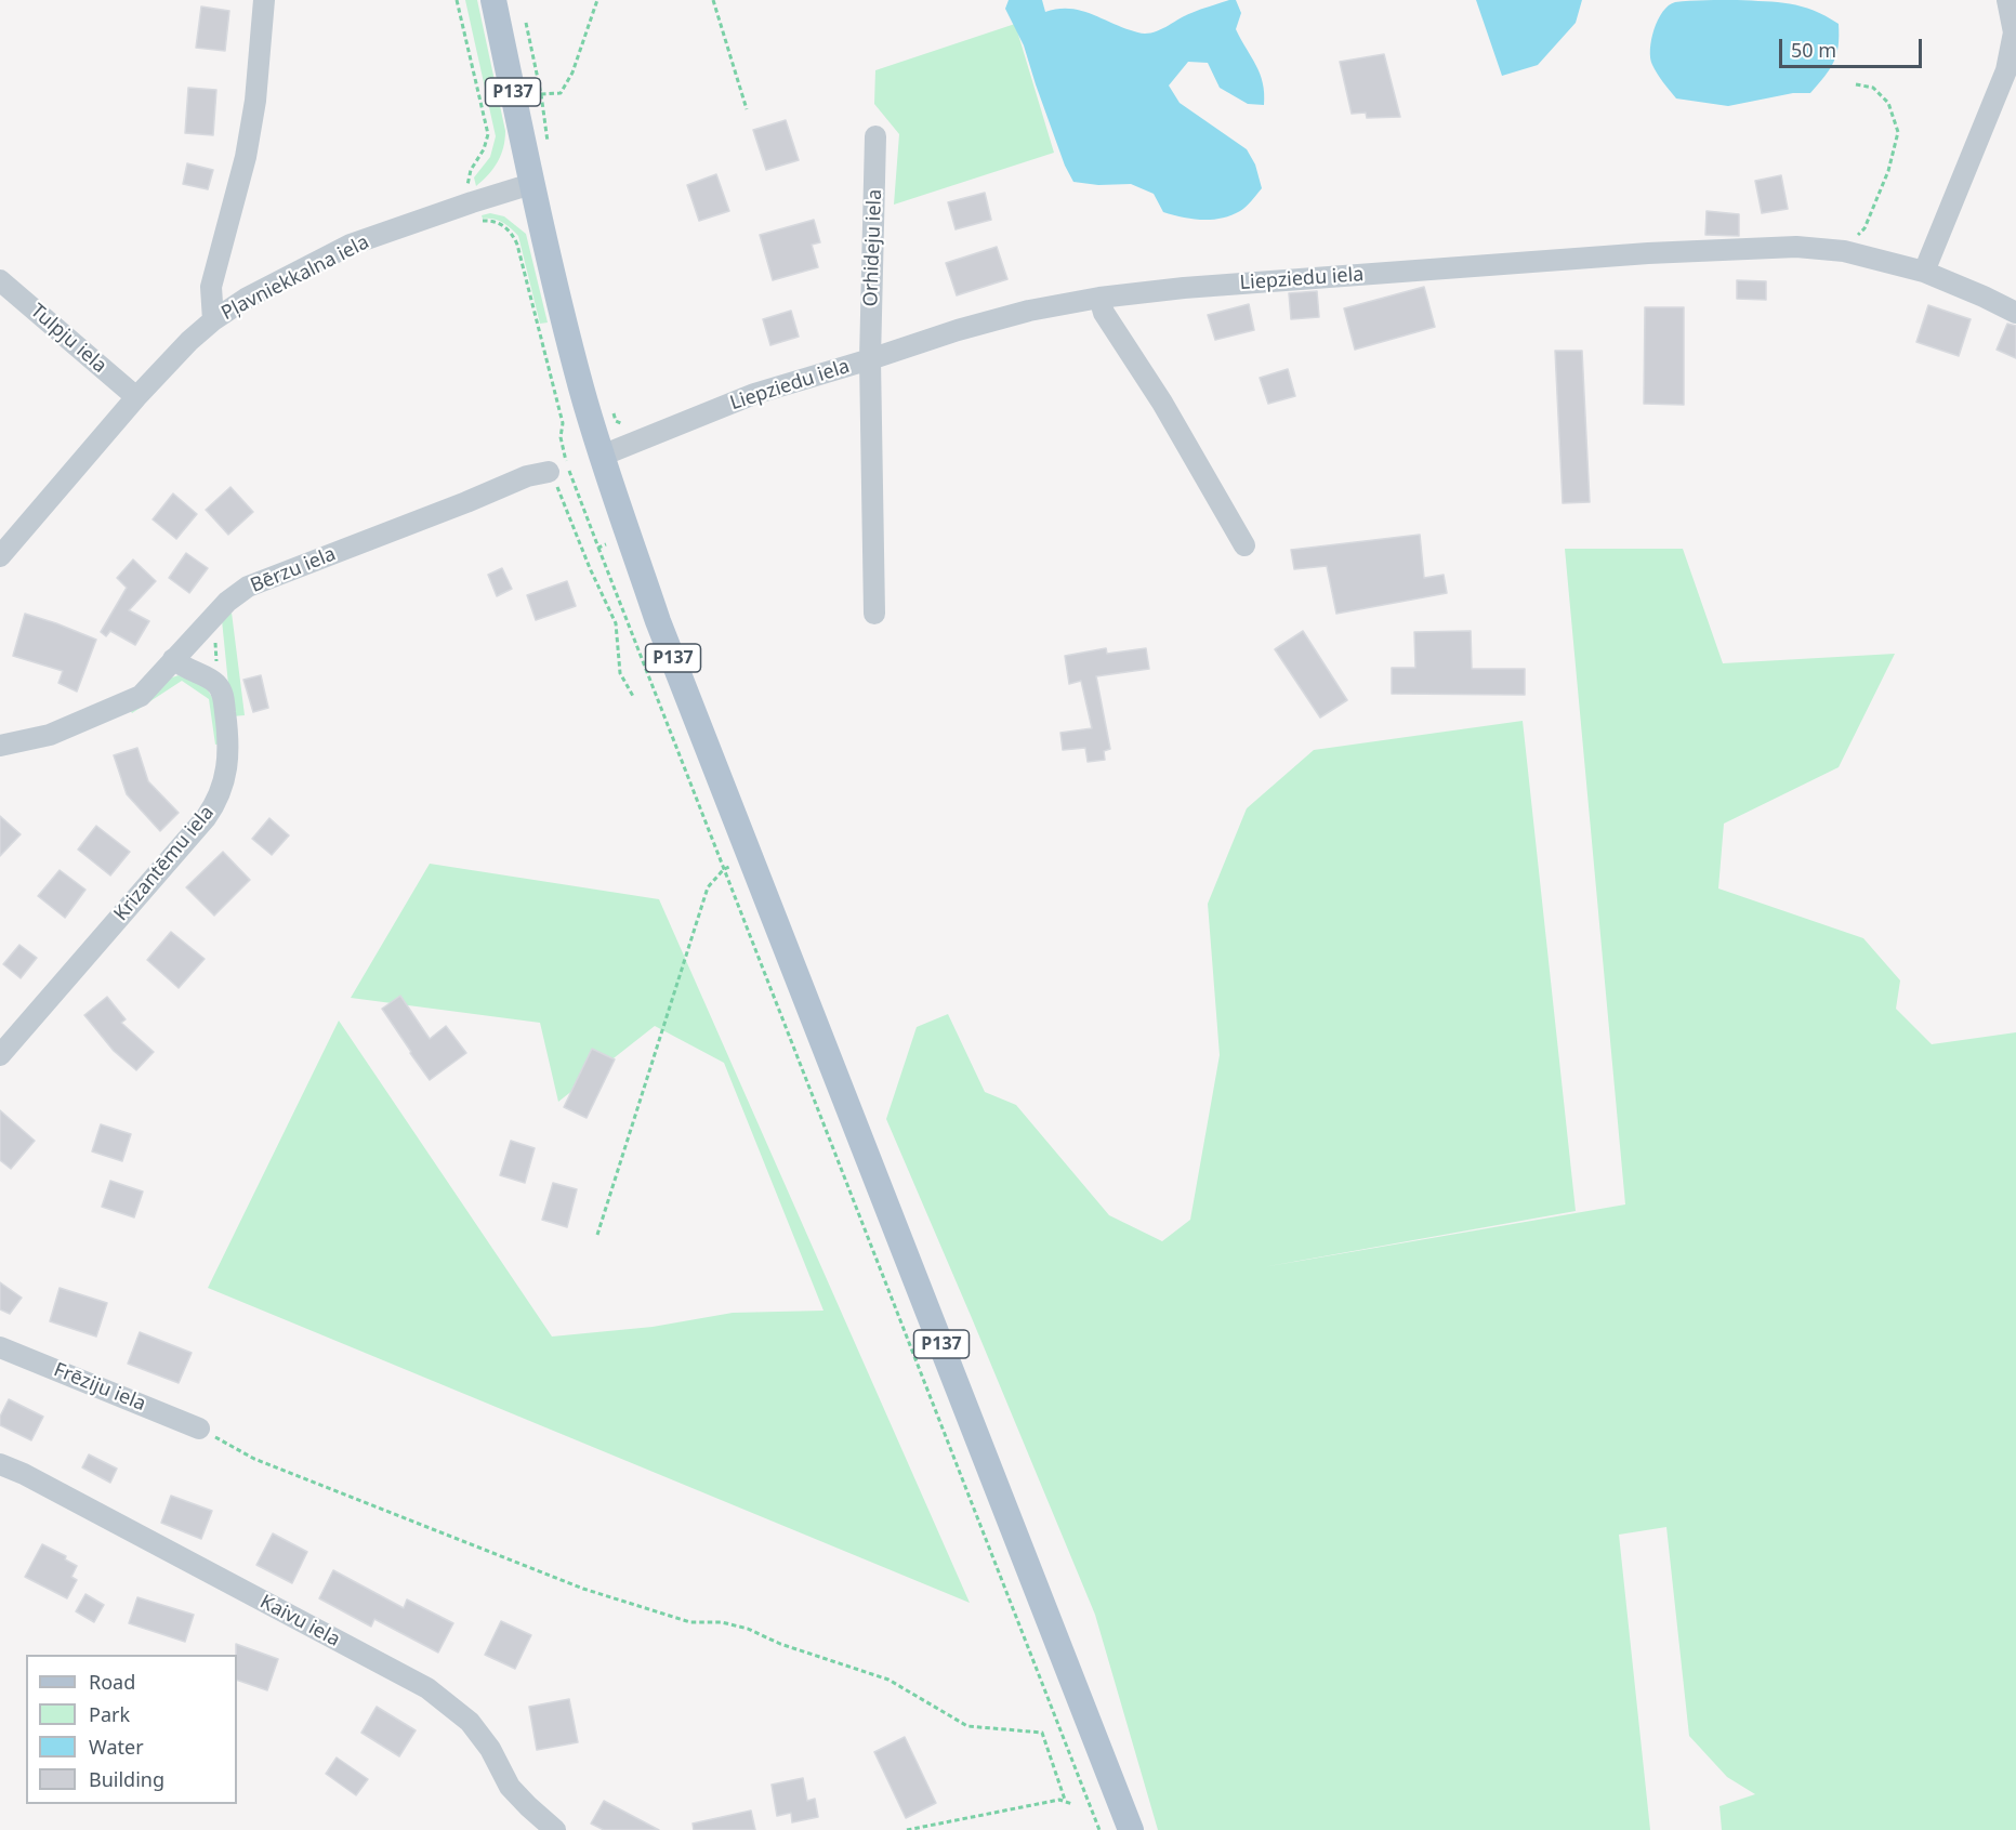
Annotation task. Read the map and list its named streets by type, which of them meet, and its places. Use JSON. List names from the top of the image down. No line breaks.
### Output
{"streets":{"main road":["P137"],"street":["Orhideju iela","Pļavniekkalna iela","Liepziedu iela","Tulpju iela","Bērzu iela","Krizantēmu iela","Frēziju iela","Kaivu iela"]},"crossings":[["P137","Pļavniekkalna iela"],["P137","Liepziedu iela"],["Orhideju iela","Liepziedu iela"],["Pļavniekkalna iela","Tulpju iela"]],"legend":["Road","Park","Water","Building"],"scale_bar":"50 m"}
